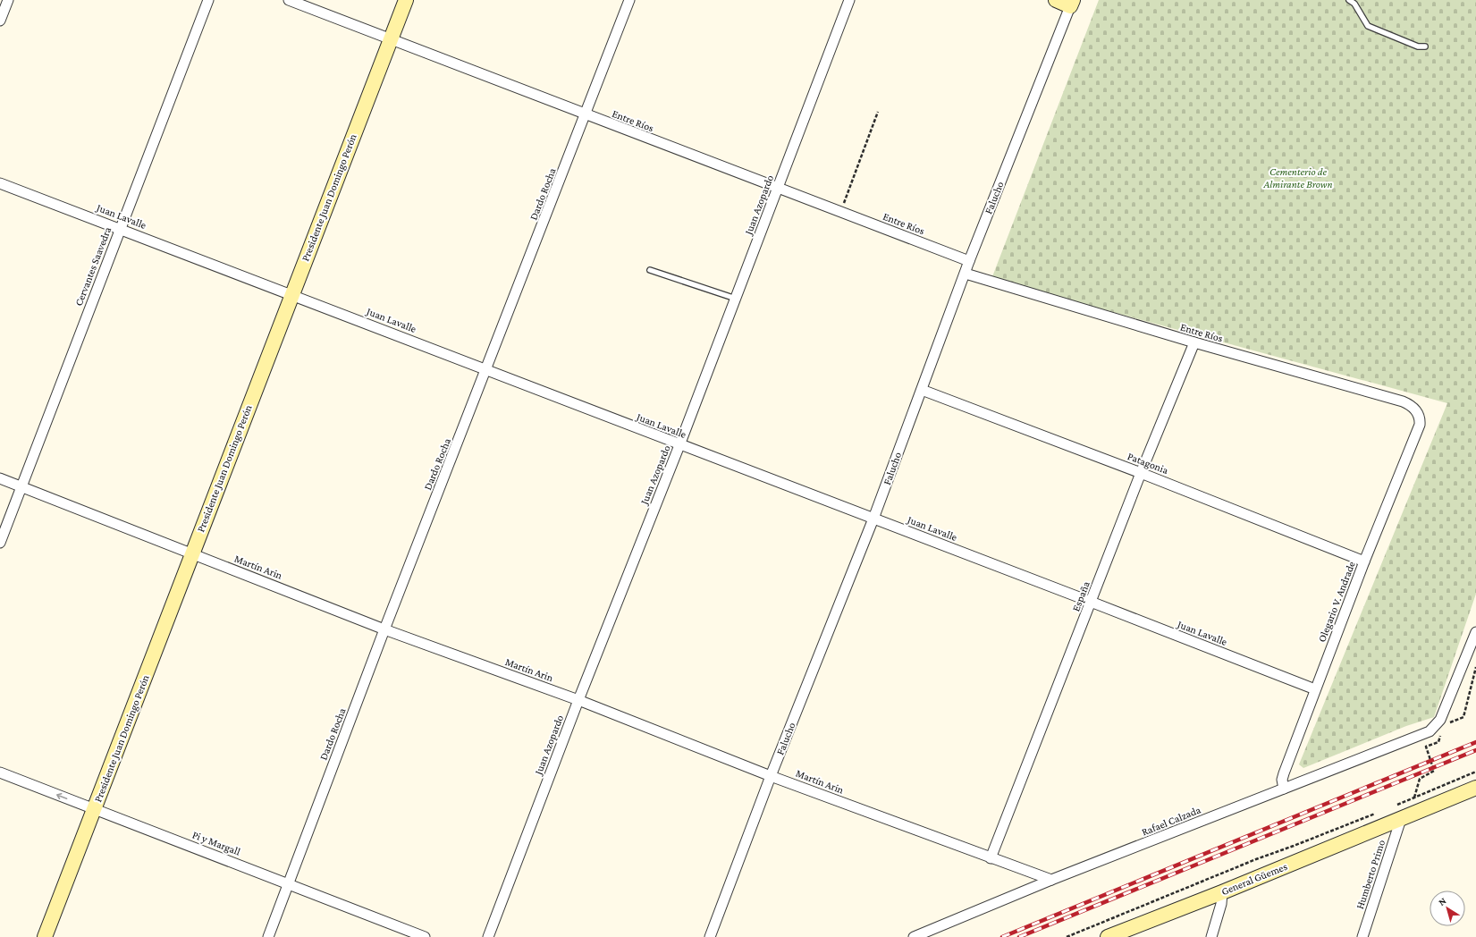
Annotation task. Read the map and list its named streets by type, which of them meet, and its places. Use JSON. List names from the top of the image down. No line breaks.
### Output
{"streets":{"street":["Entre Ríos","Dardo Rocha","Presidente Juan Domingo Perón","Falucho","Juan Azopardo","Juan Lavalle","Cervantes Saavedra","Patagonia","Martín Arin","España","Olegario V. Andrade","Rafael Calzada","Pi y Margall","Humberto Primo","General Güemes"]},"crossings":[["Entre Ríos","Dardo Rocha"],["Entre Ríos","Presidente Juan Domingo Perón"],["Entre Ríos","Falucho"],["Entre Ríos","Juan Azopardo"],["Entre Ríos","España"],["Entre Ríos","Olegario V. Andrade"],["Dardo Rocha","Juan Lavalle"],["Dardo Rocha","Martín Arin"],["Dardo Rocha","Pi y Margall"],["Presidente Juan Domingo Perón","Juan Lavalle"],["Presidente Juan Domingo Perón","Martín Arin"],["Presidente Juan Domingo Perón","Pi y Margall"],["Falucho","Juan Lavalle"],["Falucho","Patagonia"],["Falucho","Martín Arin"],["Juan Azopardo","Juan Lavalle"],["Juan Azopardo","Martín Arin"],["Juan Lavalle","Cervantes Saavedra"],["Juan Lavalle","España"],["Juan Lavalle","Olegario V. Andrade"],["Cervantes Saavedra","Martín Arin"],["Patagonia","España"],["Patagonia","Olegario V. Andrade"],["Martín Arin","España"],["Martín Arin","Rafael Calzada"],["Olegario V. Andrade","Rafael Calzada"],["Humberto Primo","General Güemes"]],"parks":["Cementerio de Almirante Brown"],"north":"top left"}
